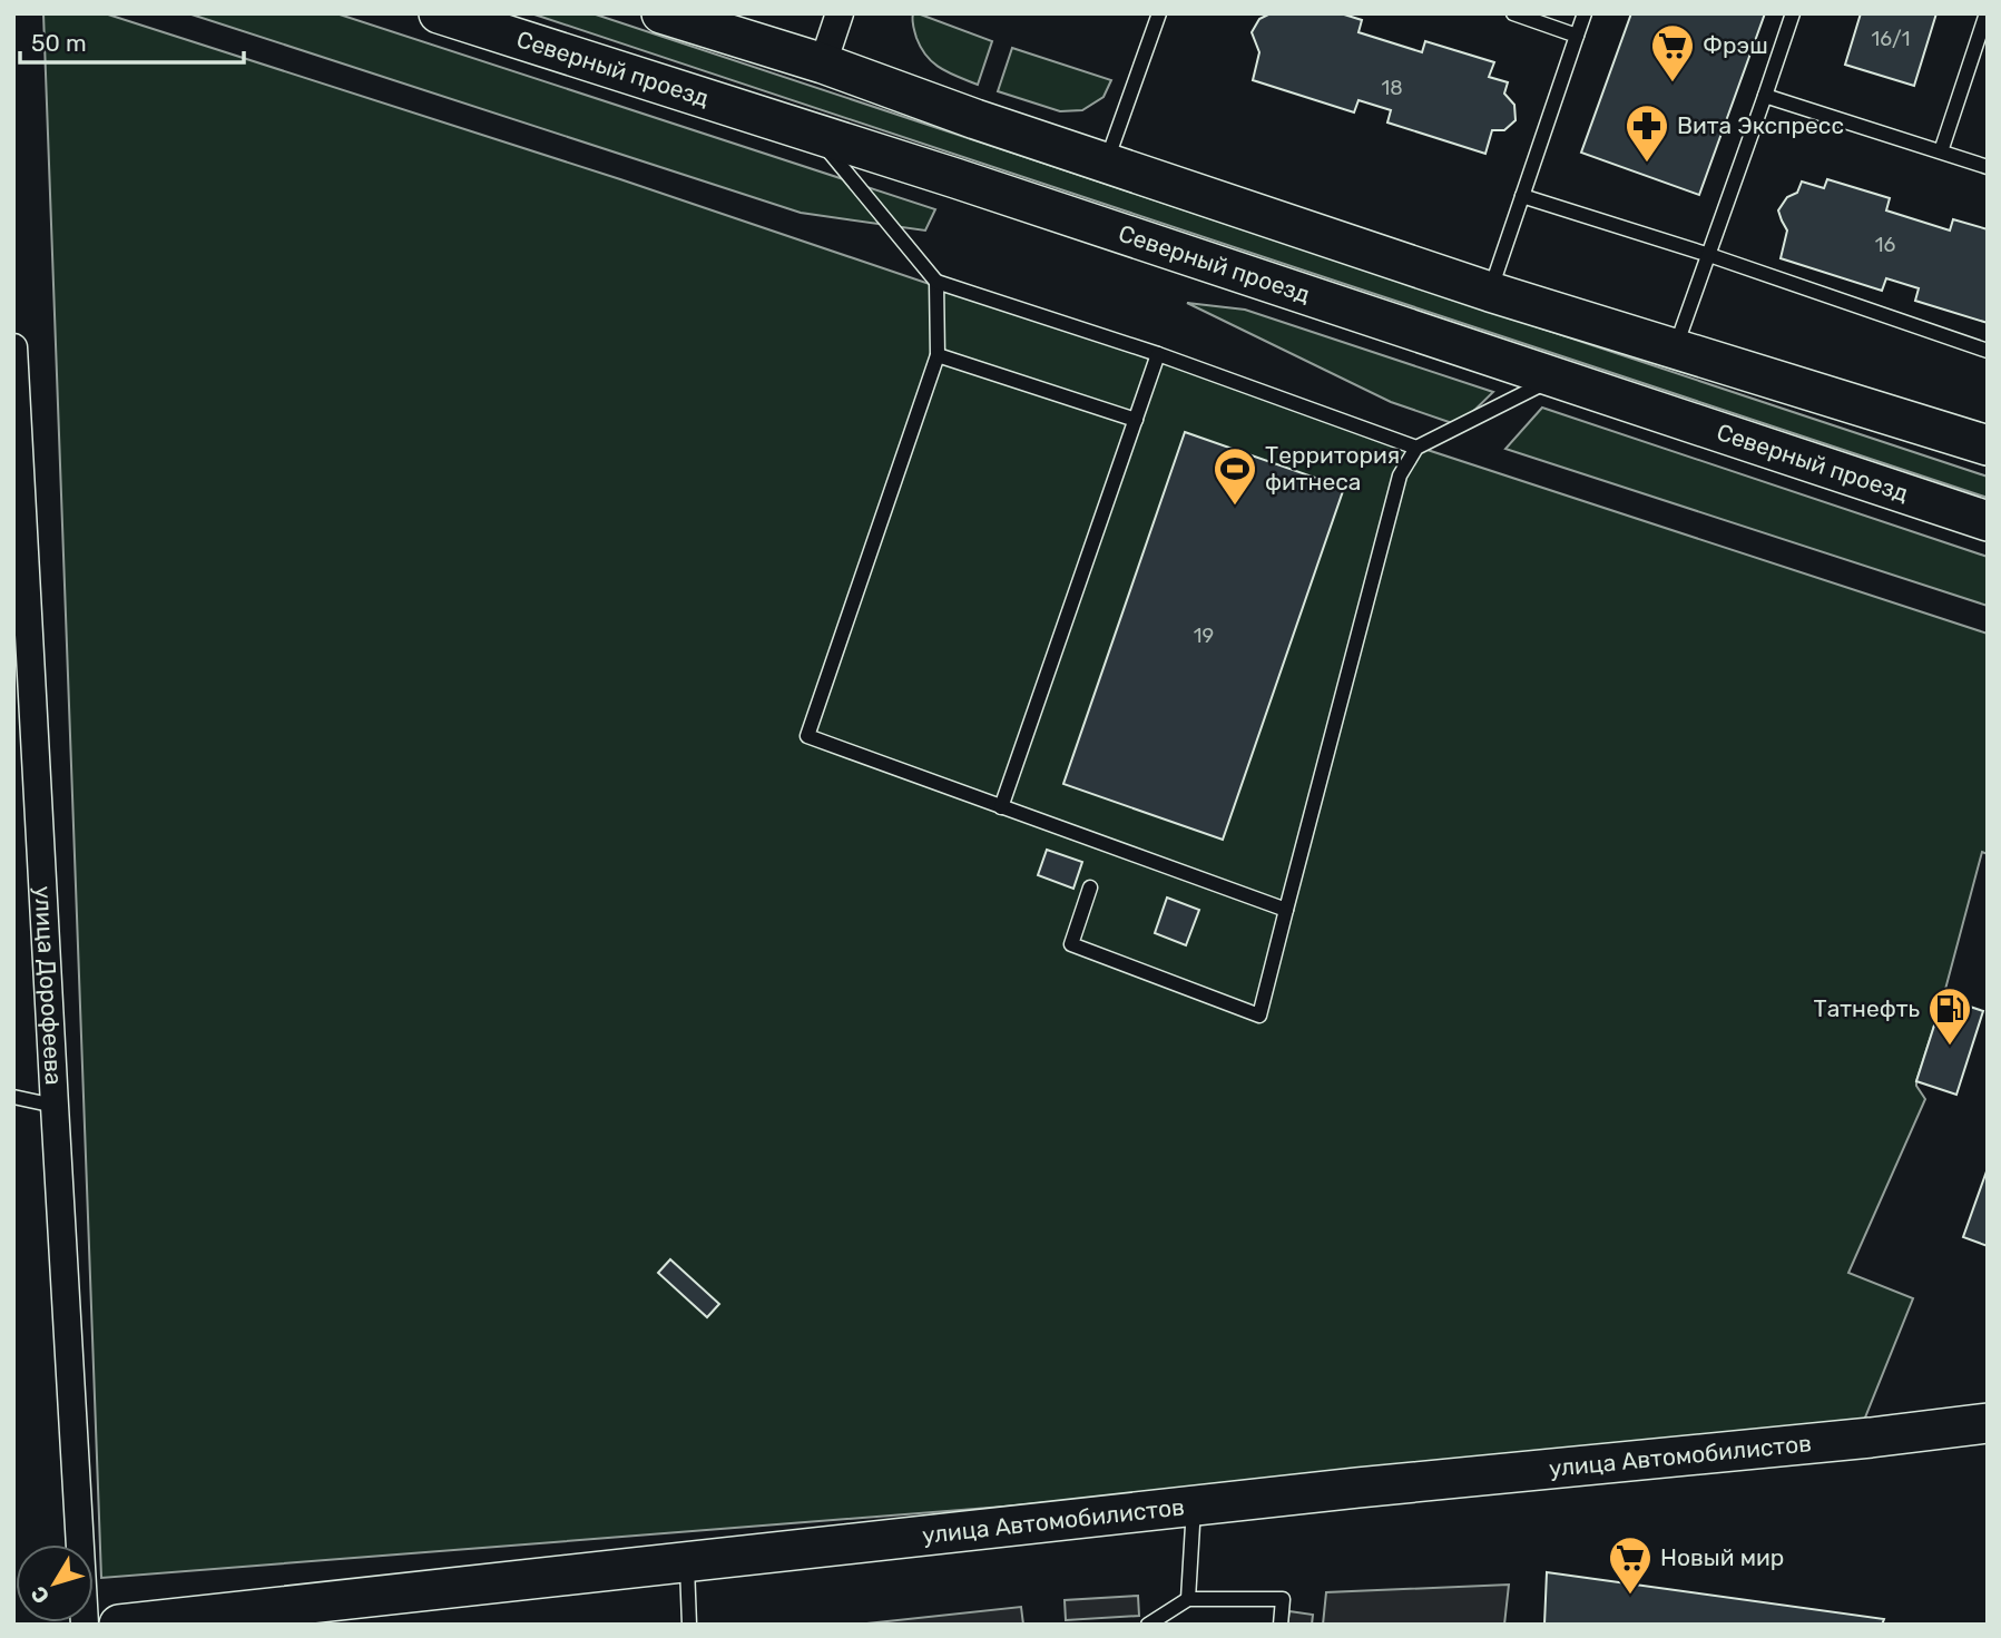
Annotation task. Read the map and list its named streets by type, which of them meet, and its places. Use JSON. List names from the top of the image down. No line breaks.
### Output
{"streets":{"main road":["Северный проезд","улица Автомобилистов"],"street":["улица Дорофеева"]},"places":{"supermarket":["Фрэш","Новый мир"],"pharmacy":["Вита Экспресс"],"sports":["Территория фитнеса"],"fuel station":["Татнефть"]},"house_numbers":["16/1","18","16","19"],"scale_bar":"50 m","north":"bottom left"}
